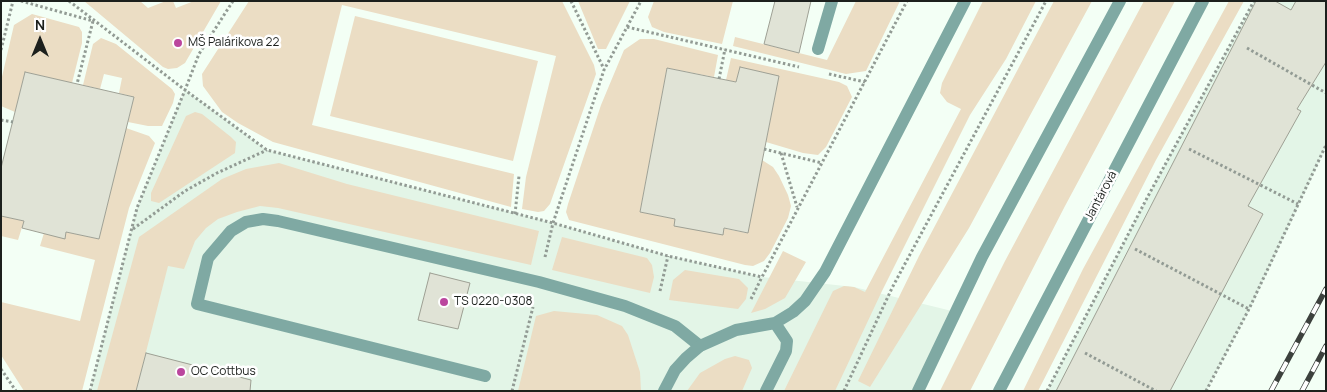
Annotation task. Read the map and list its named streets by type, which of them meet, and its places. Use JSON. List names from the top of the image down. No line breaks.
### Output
{"streets":{"street":["Jantárová"]},"places":["MŠ Palárikova 22","TS 0220-0308","OC Cottbus"],"north":"top"}
